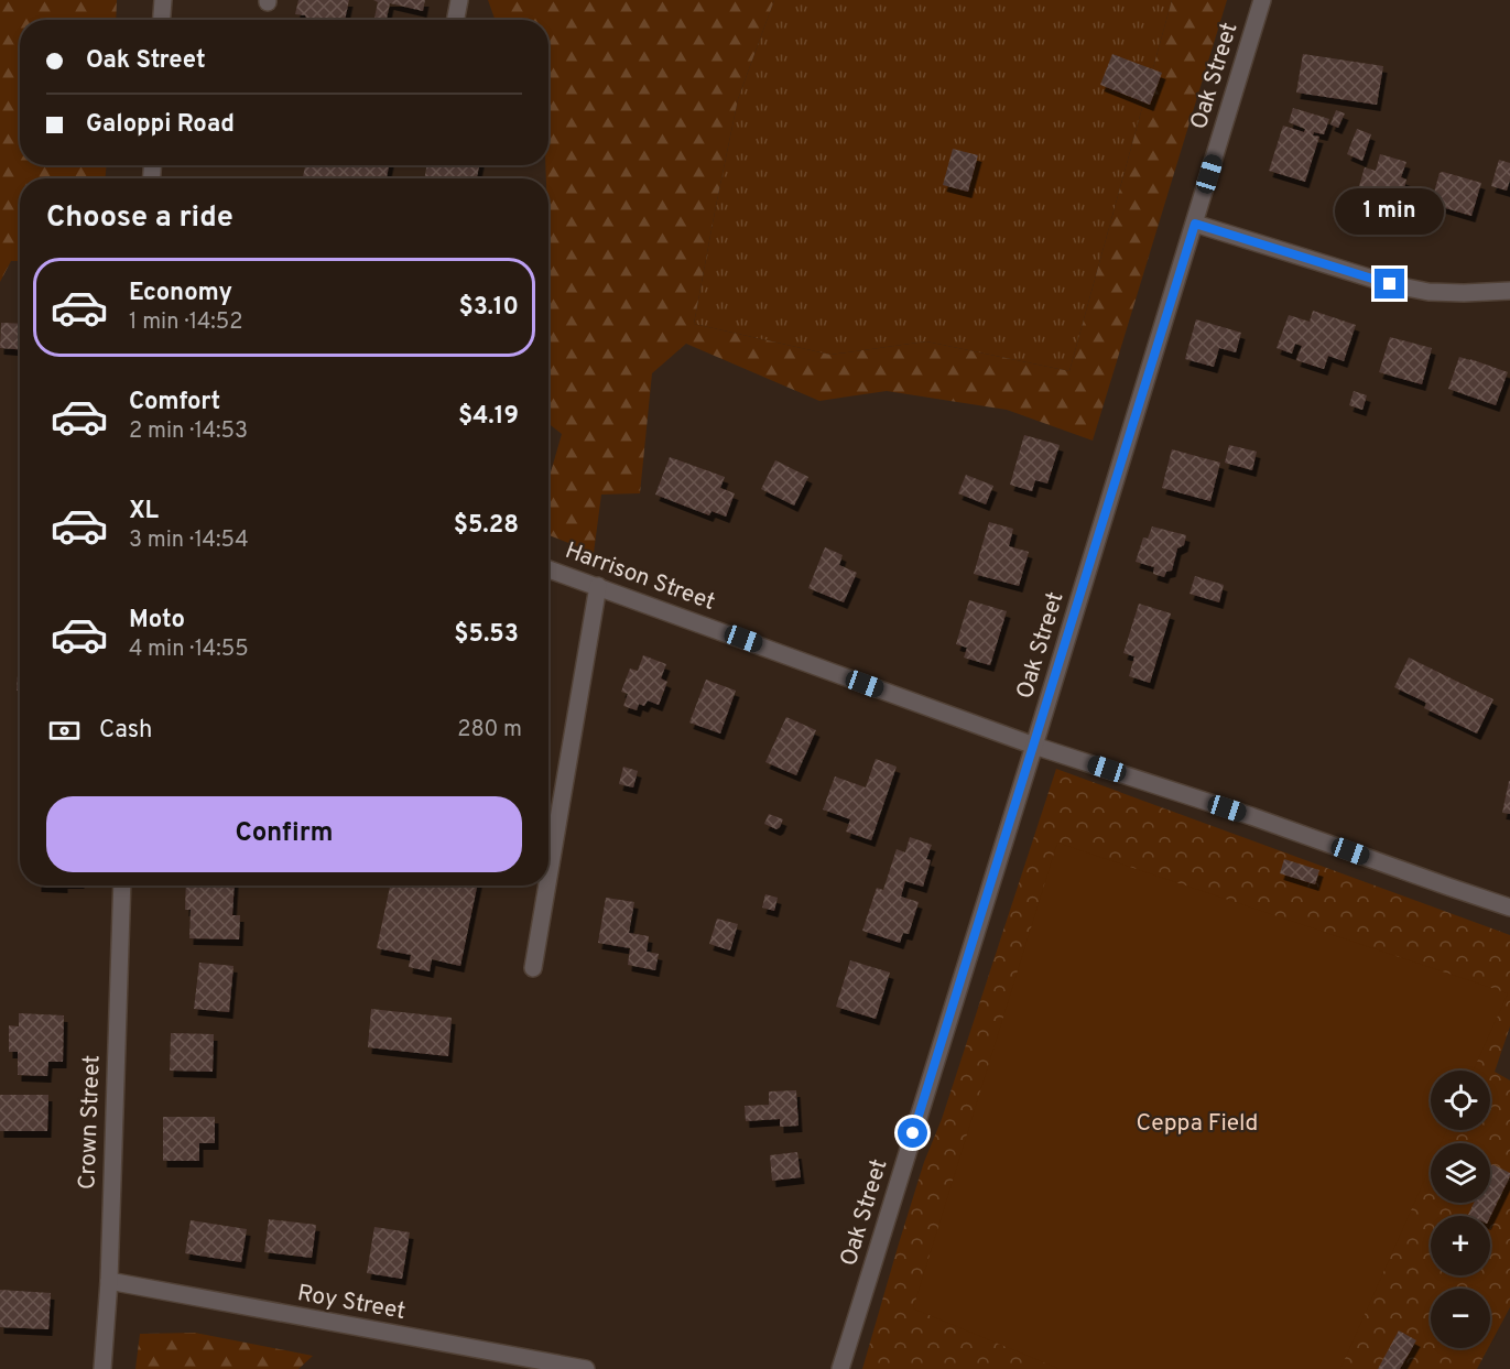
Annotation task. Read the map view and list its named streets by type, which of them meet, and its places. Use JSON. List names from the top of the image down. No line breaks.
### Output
{"streets":{"street":["Oak Street","Harrison Street","Crown Street","Roy Street"]},"crossings":[["Oak Street","Harrison Street"],["Crown Street","Roy Street"]],"parks":["Ceppa Field"],"page":{"banner":["Oak Street","Galoppi Road"],"heading":"Choose a ride","bubble":"1 min","list":[{"name":"Economy","note":"1 min · 14:52","value":"$3.10"},{"name":"Comfort","note":"2 min · 14:53","value":"$4.19"},{"name":"XL","note":"3 min · 14:54","value":"$5.28"},{"name":"Moto","note":"4 min · 14:55","value":"$5.53"}],"pay":["Cash","280 m"],"buttons":"Confirm","map_buttons":["+","−"]}}
